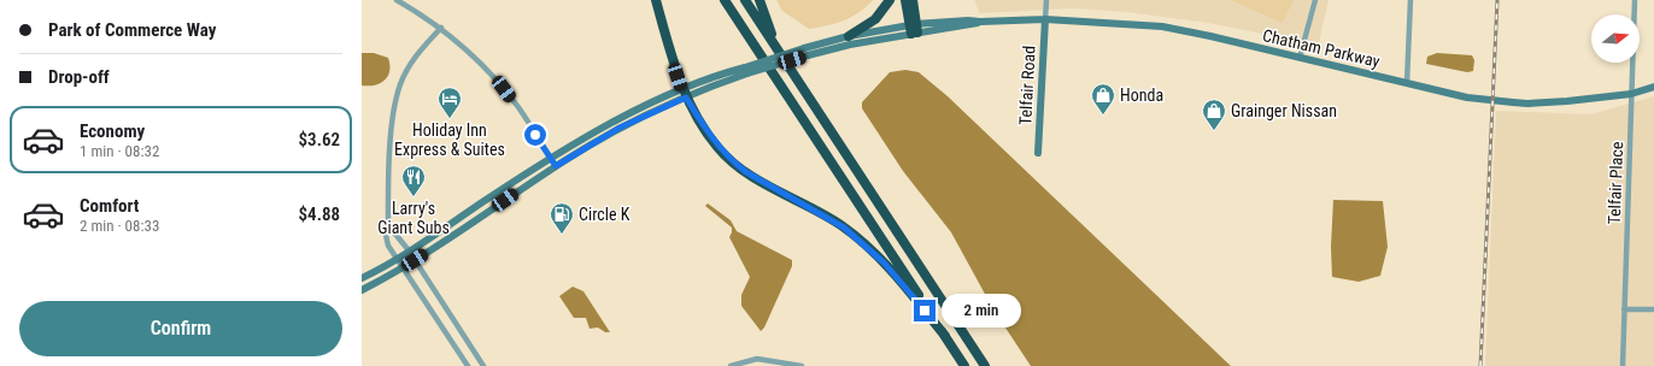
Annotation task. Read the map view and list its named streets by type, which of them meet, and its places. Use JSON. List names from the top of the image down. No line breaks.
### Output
{"streets":{"main road":["Chatham Parkway","Telfair Road"],"street":["Telfair Place"]},"crossings":[["Chatham Parkway","Telfair Road"],["Chatham Parkway","Telfair Place"]],"places":{"shop":["Honda","Grainger Nissan"],"hotel":["Holiday Inn Express & Suites"],"restaurant":["Larry's Giant Subs"],"fuel station":["Circle K"]},"north":"right","page":{"banner":["Park of Commerce Way","Drop-off"],"list":[{"name":"Economy","note":"1 min · 08:32","value":"$3.62"},{"name":"Comfort","note":"2 min · 08:33","value":"$4.88"}],"buttons":"Confirm","bubble":"2 min"}}
